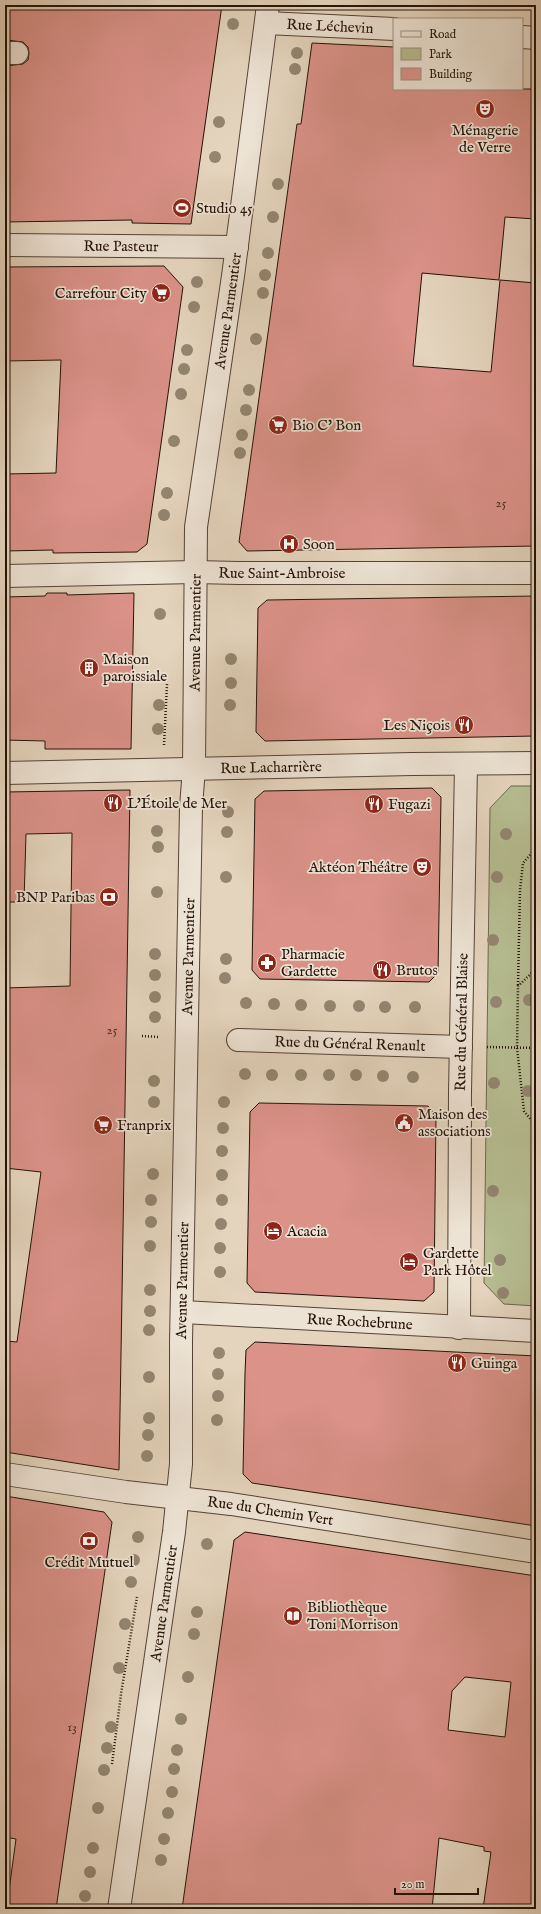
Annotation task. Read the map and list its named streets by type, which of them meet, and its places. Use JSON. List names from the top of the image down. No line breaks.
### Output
{"streets":{"street":["Rue Léchevin","Rue Pasteur","Avenue Parmentier","Rue Saint-Ambroise","Rue Lacharrière","Rue du Général Blaise","Rue du Général Renault","Rue Rochebrune","Rue du Chemin Vert"]},"crossings":[["Rue Léchevin","Avenue Parmentier"],["Rue Pasteur","Avenue Parmentier"],["Avenue Parmentier","Rue Saint-Ambroise"],["Avenue Parmentier","Rue Lacharrière"],["Avenue Parmentier","Rue Rochebrune"],["Avenue Parmentier","Rue du Chemin Vert"],["Rue Lacharrière","Rue du Général Blaise"],["Rue du Général Blaise","Rue du Général Renault"],["Rue du Général Blaise","Rue Rochebrune"]],"places":{"theatre":["Ménagerie de Verre","Aktéon Théâtre"],"sports":["Studio 45"],"supermarket":["Carrefour City","Bio C' Bon","Franprix"],"hospital":["Soon"],"building":["Maison paroissiale"],"restaurant":["Les Niçois","L'Étoile de Mer","Fugazi","Brutos","Guinga"],"bank":["BNP Paribas","Crédit Mutuel"],"pharmacy":["Pharmacie Gardette"],"public building":["Maison des associations"],"hotel":["Acacia","Gardette Park Hôtel"],"library":["Bibliothèque Toni Morrison"]},"house_numbers":["25","25","13"],"legend":["Road","Park","Building"],"scale_bar":"20 m"}
